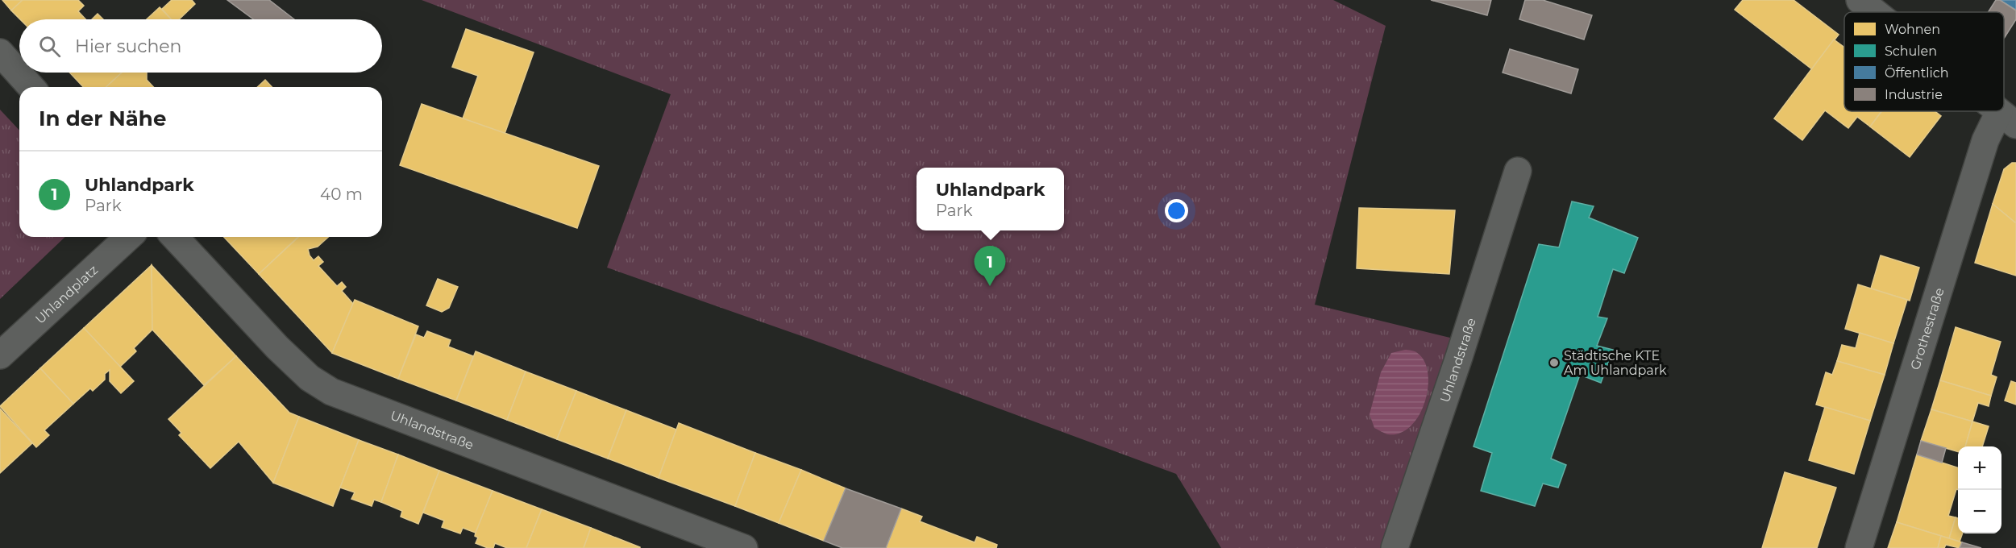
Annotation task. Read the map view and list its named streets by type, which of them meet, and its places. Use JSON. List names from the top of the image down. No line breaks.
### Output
{"streets":{"street":["Uhlandplatz","Grothestraße","Uhlandstraße"]},"places":["Städtische KTE Am Uhlandpark"],"legend":["Wohnen","Schulen","Öffentlich","Industrie"],"page":{"search":"Hier suchen","heading":"In der Nähe","list":[{"mark":"1","name":"Uhlandpark","note":"Park","value":"40 m"}],"popup":["Uhlandpark","Park"],"pins":"1","map_buttons":["+","−"]}}
